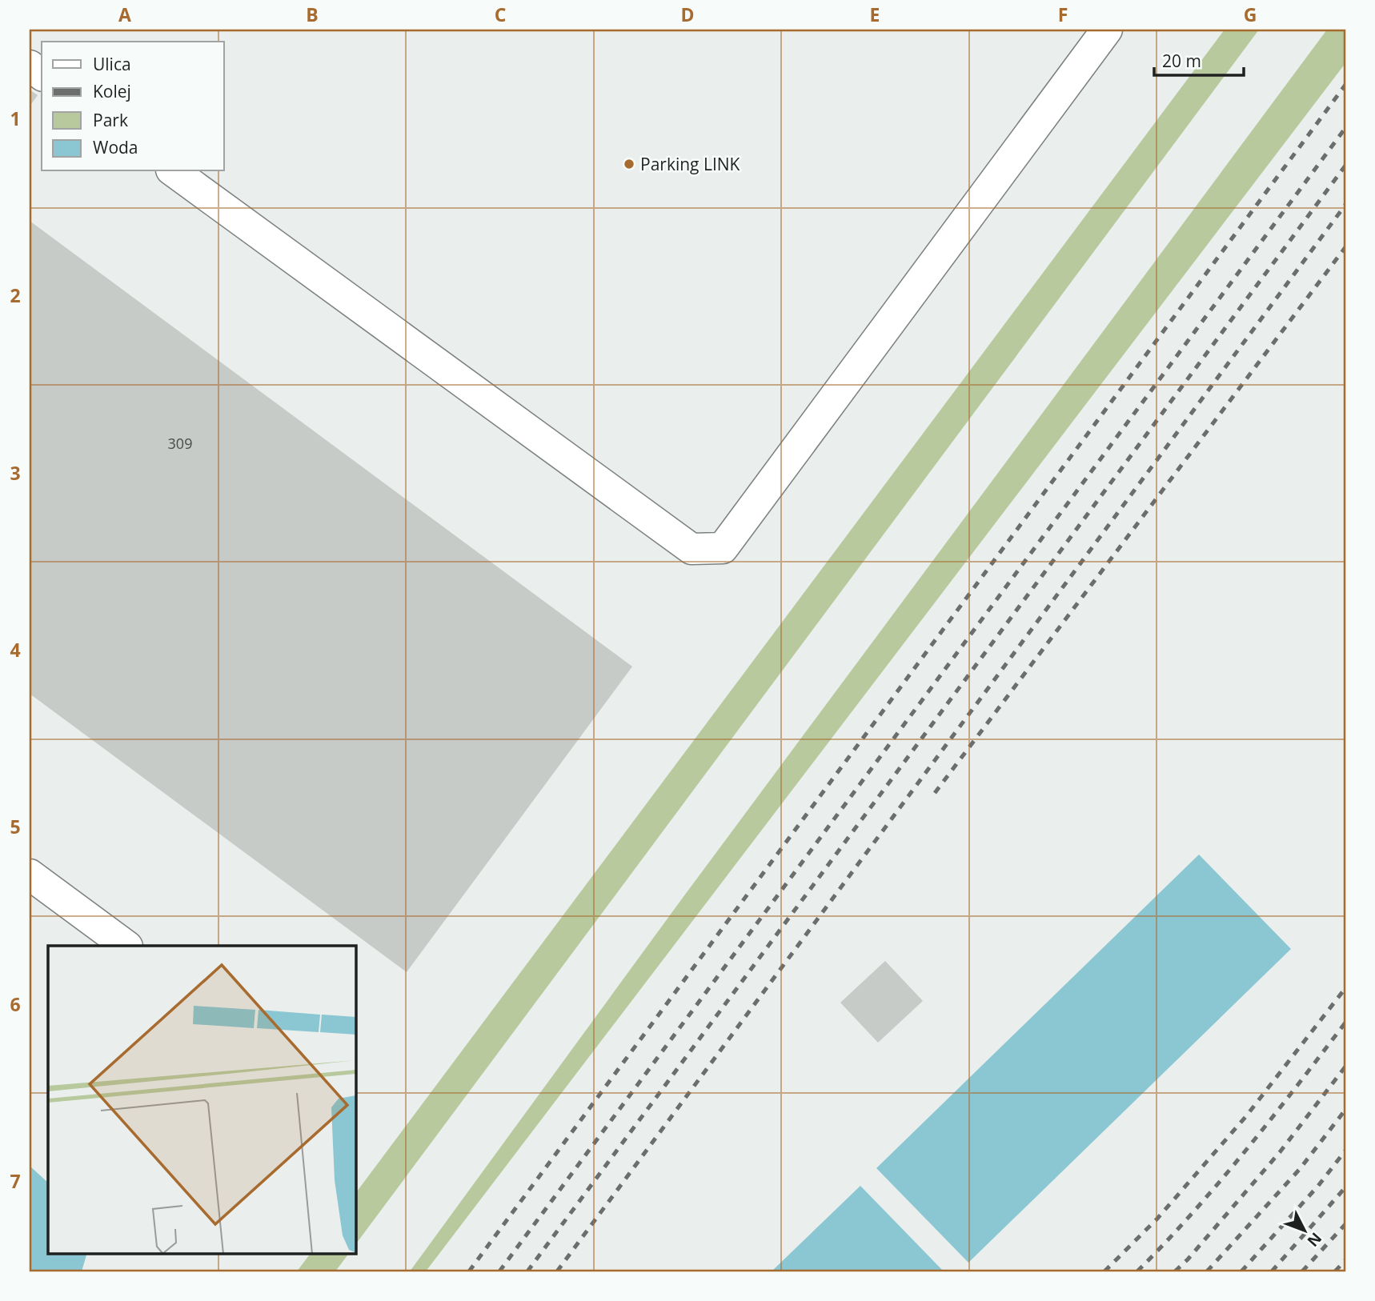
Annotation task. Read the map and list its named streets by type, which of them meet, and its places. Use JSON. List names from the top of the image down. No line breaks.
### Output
{"places":["Parking LINK"],"house_numbers":["309"],"legend":["Ulica","Kolej","Park","Woda"],"scale_bar":"20 m","north":"bottom right","grid":{"columns":["A","B","C","D","E","F","G"],"rows":["1","2","3","4","5","6","7"]}}
